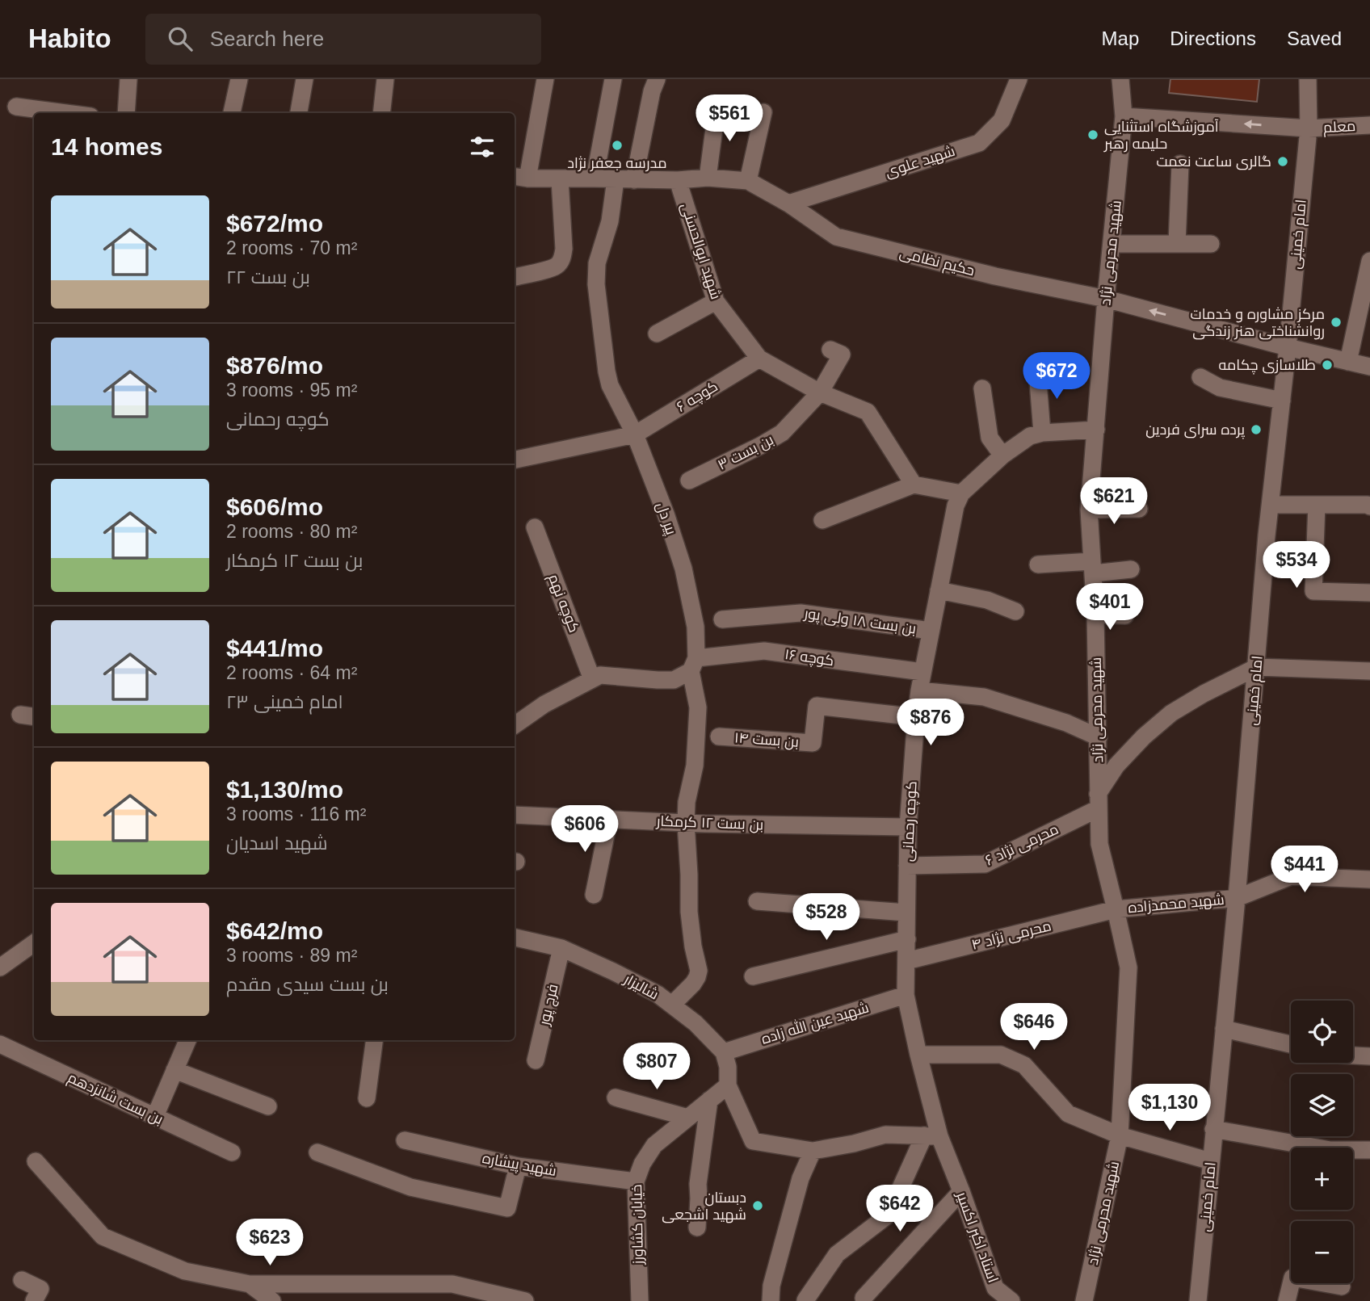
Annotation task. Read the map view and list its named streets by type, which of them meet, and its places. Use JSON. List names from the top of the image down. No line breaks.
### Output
{"streets":{"street":["معلم","شهید علوی","امام خمینی","شهید ابوالحسنی","شهید محرمی نژاد","حکیم نظامی","کوچه ۶","بن بست ۳","پیر دل","کوچه نهم","بن بست ۱۸ ولی پور","کوچه ۱۶","بن بست ۱۴","کوچه رحمانی","بن بست ۱۲ کرمکار","محرمی نژاد ۶","شهید محمدزاده","محرمی نژاد ۴","شالیزار","فرج پور","شهید عین الله زاده","بن بست شانزدهم","شهید پیشاره","خیابان کشاورز","استاد اکبر اکسیر"]},"crossings":[["معلم","امام خمینی"],["معلم","شهید محرمی نژاد"],["شهید علوی","حکیم نظامی"],["امام خمینی","حکیم نظامی"],["امام خمینی","شهید محمدزاده"],["شهید ابوالحسنی","حکیم نظامی"],["شهید ابوالحسنی","کوچه ۶"],["شهید ابوالحسنی","بن بست ۳"],["شهید محرمی نژاد","حکیم نظامی"],["شهید محرمی نژاد","کوچه رحمانی"],["شهید محرمی نژاد","محرمی نژاد ۶"],["شهید محرمی نژاد","شهید محمدزاده"],["شهید محرمی نژاد","محرمی نژاد ۴"],["حکیم نظامی","پیر دل"],["کوچه ۶","پیر دل"],["پیر دل","کوچه ۱۶"],["پیر دل","بن بست ۱۲ کرمکار"],["پیر دل","شالیزار"],["بن بست ۱۸ ولی پور","کوچه رحمانی"],["کوچه ۱۶","کوچه رحمانی"],["بن بست ۱۴","کوچه رحمانی"],["کوچه رحمانی","بن بست ۱۲ کرمکار"],["کوچه رحمانی","محرمی نژاد ۶"],["کوچه رحمانی","محرمی نژاد ۴"],["کوچه رحمانی","شهید عین الله زاده"],["کوچه رحمانی","استاد اکبر اکسیر"],["شهید محمدزاده","محرمی نژاد ۴"],["شالیزار","فرج پور"],["شالیزار","شهید عین الله زاده"],["شهید پیشاره","خیابان کشاورز"]],"places":["آموزشگاه استثنایی حلیمه رهبر","مدرسه جعفر نژاد","گالری ساعت نعمت","مرکز مشاوره و خدمات روانشناختی هنر زندگی","طلاسازی چکامه","پرده سرای فردین","دبستان شهید اشجعی"],"page":{"header":"Habito","search":"Search here","nav":["Map","Directions","Saved"],"price":["$561","$672","$621","$534","$401","$876","$606","$441","$528","$646","$807","$1,130","$642","$623"],"heading":"14 homes","list":[{"name":"$672/mo","note":"2 rooms · 70 m² · بن بست ۲۲"},{"name":"$876/mo","note":"3 rooms · 95 m² · کوچه رحمانی"},{"name":"$606/mo","note":"2 rooms · 80 m² · بن بست ۱۲ کرمکار"},{"name":"$441/mo","note":"2 rooms · 64 m² · امام خمینی ۲۳"},{"name":"$1,130/mo","note":"3 rooms · 116 m² · شهید اسدیان"},{"name":"$642/mo","note":"3 rooms · 89 m² · بن بست سیدی مقدم"}],"map_buttons":["+","−"]}}
